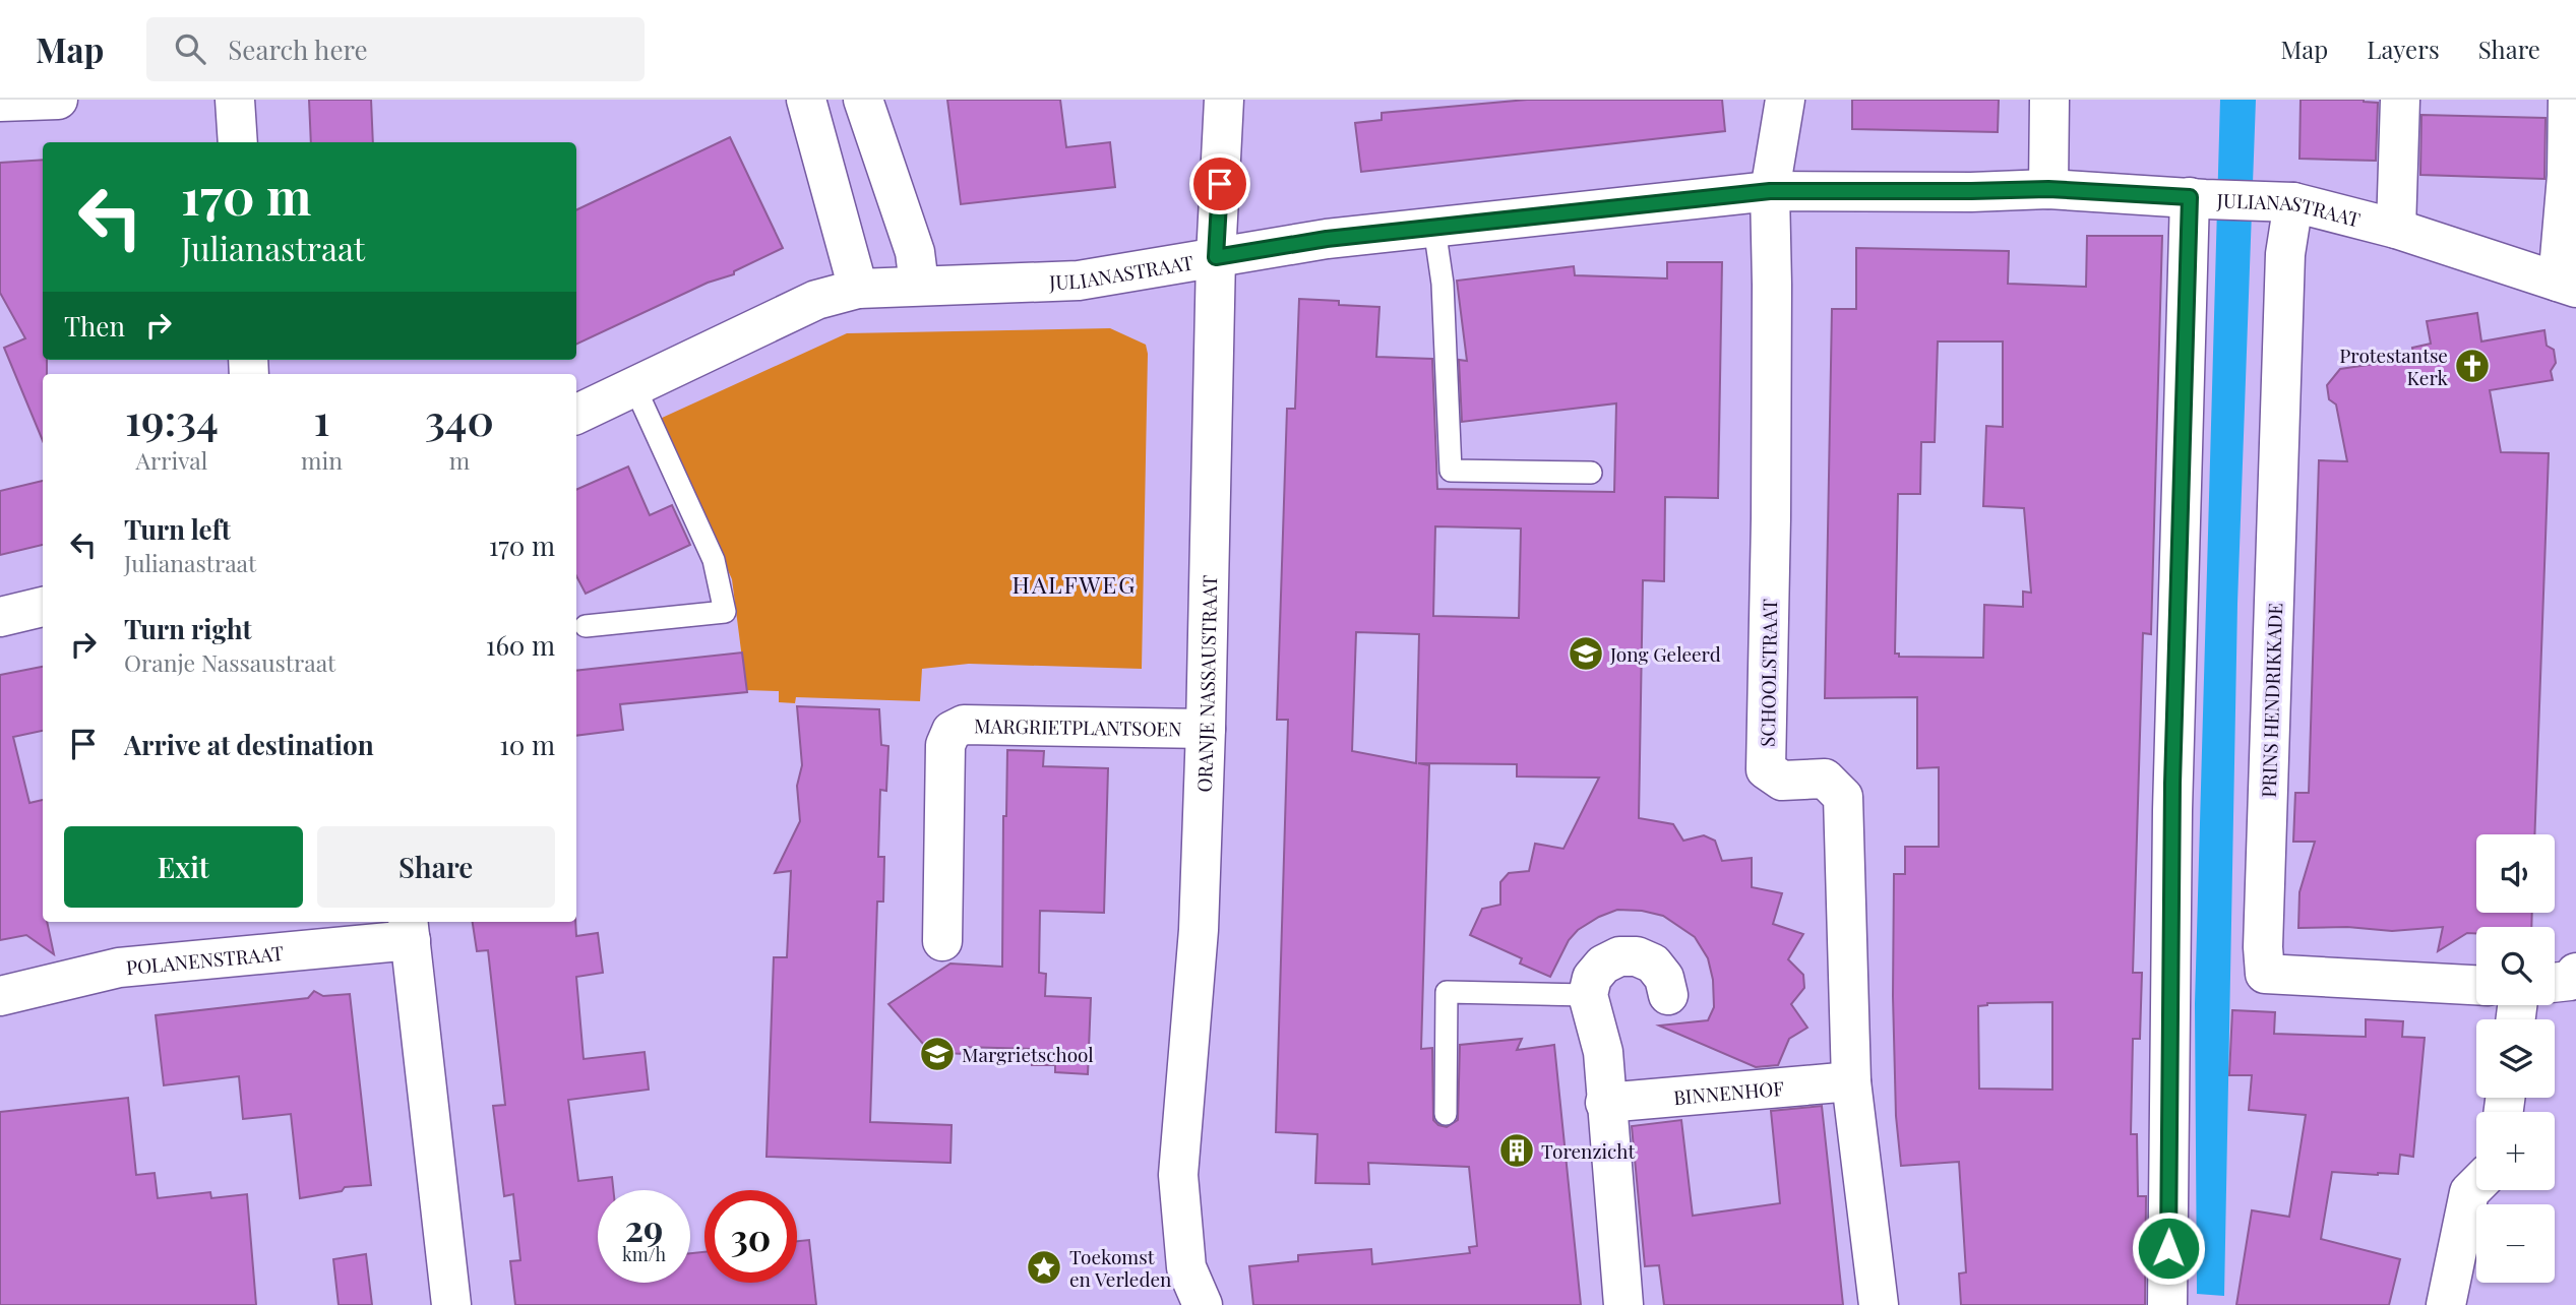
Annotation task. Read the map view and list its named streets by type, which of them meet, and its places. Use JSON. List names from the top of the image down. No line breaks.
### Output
{"streets":{"street":["JULIANASTRAAT","SCHOOLSTRAAT","ORANJE NASSAUSTRAAT","PRINS HENDRIKKADE","MARGRIETPLANTSOEN","POLANENSTRAAT","BINNENHOF"]},"crossings":[["JULIANASTRAAT","SCHOOLSTRAAT"],["JULIANASTRAAT","ORANJE NASSAUSTRAAT"],["JULIANASTRAAT","PRINS HENDRIKKADE"],["SCHOOLSTRAAT","BINNENHOF"],["ORANJE NASSAUSTRAAT","MARGRIETPLANTSOEN"]],"districts":["HALFWEG"],"places":{"church":["Protestantse Kerk"],"school or university":["Jong Geleerd","Margrietschool"],"building":["Torenzicht"],"place":["Toekomst en Verleden"]},"page":{"header":"Map","search":"Search here","nav":["Map","Layers","Share"],"turn":["170 m","Julianastraat"],"then":"Then","eta":["19:34","Arrival","1","min","340","m"],"list":[{"name":"Turn left","note":"Julianastraat","value":"170 m"},{"name":"Turn right","note":"Oranje Nassaustraat","value":"160 m"},{"name":"Arrive at destination","value":"10 m"}],"buttons":["Exit","Share"],"map_buttons":["+","−"],"speed":"29 km/h","limit":"30"}}
